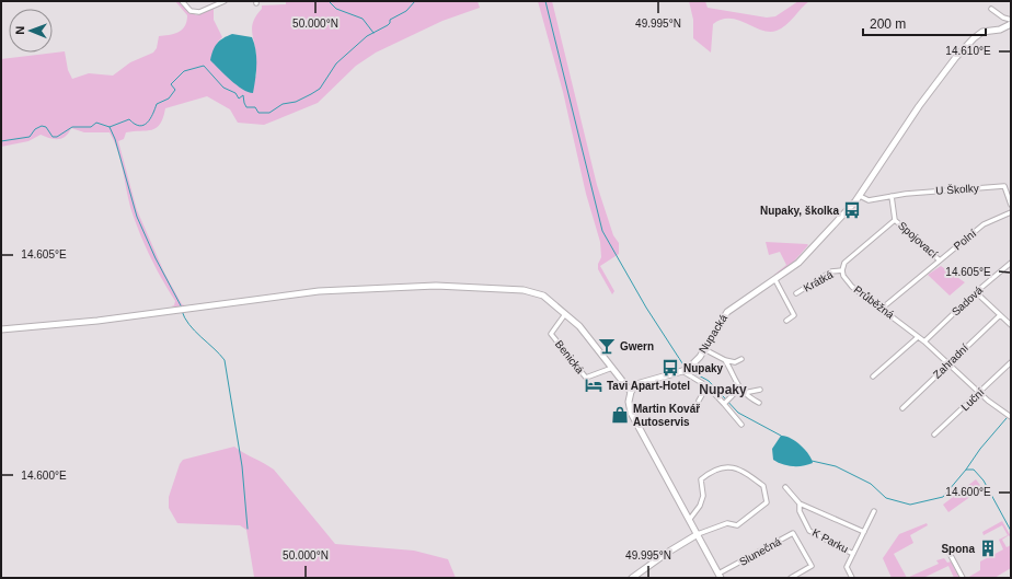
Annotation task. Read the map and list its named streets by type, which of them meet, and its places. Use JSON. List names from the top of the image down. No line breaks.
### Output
{"streets":{"street":["U Školky","Spojovací","Polní","Krátká","Sadová","Průběžná","Nupacká","Benická","Zahradní","Luční","K Parku","Slunečná"]},"crossings":[["Spojovací","Polní"],["Polní","Průběžná"],["Krátká","Průběžná"],["Sadová","Průběžná"],["Průběžná","Zahradní"],["Průběžná","Luční"]],"districts":["Nupaky"],"places":{"bus stop":["Nupaky, školka","Nupaky"],"bar":["Gwern"],"hotel":["Tavi Apart-Hotel"],"shop":["Martin Kovář Autoservis"],"building":["Spona"]},"scale_bar":"200 m","north":"left","coordinates":["50.000°N","49.995°N","14.610°E","14.605°E","14.600°E"]}
